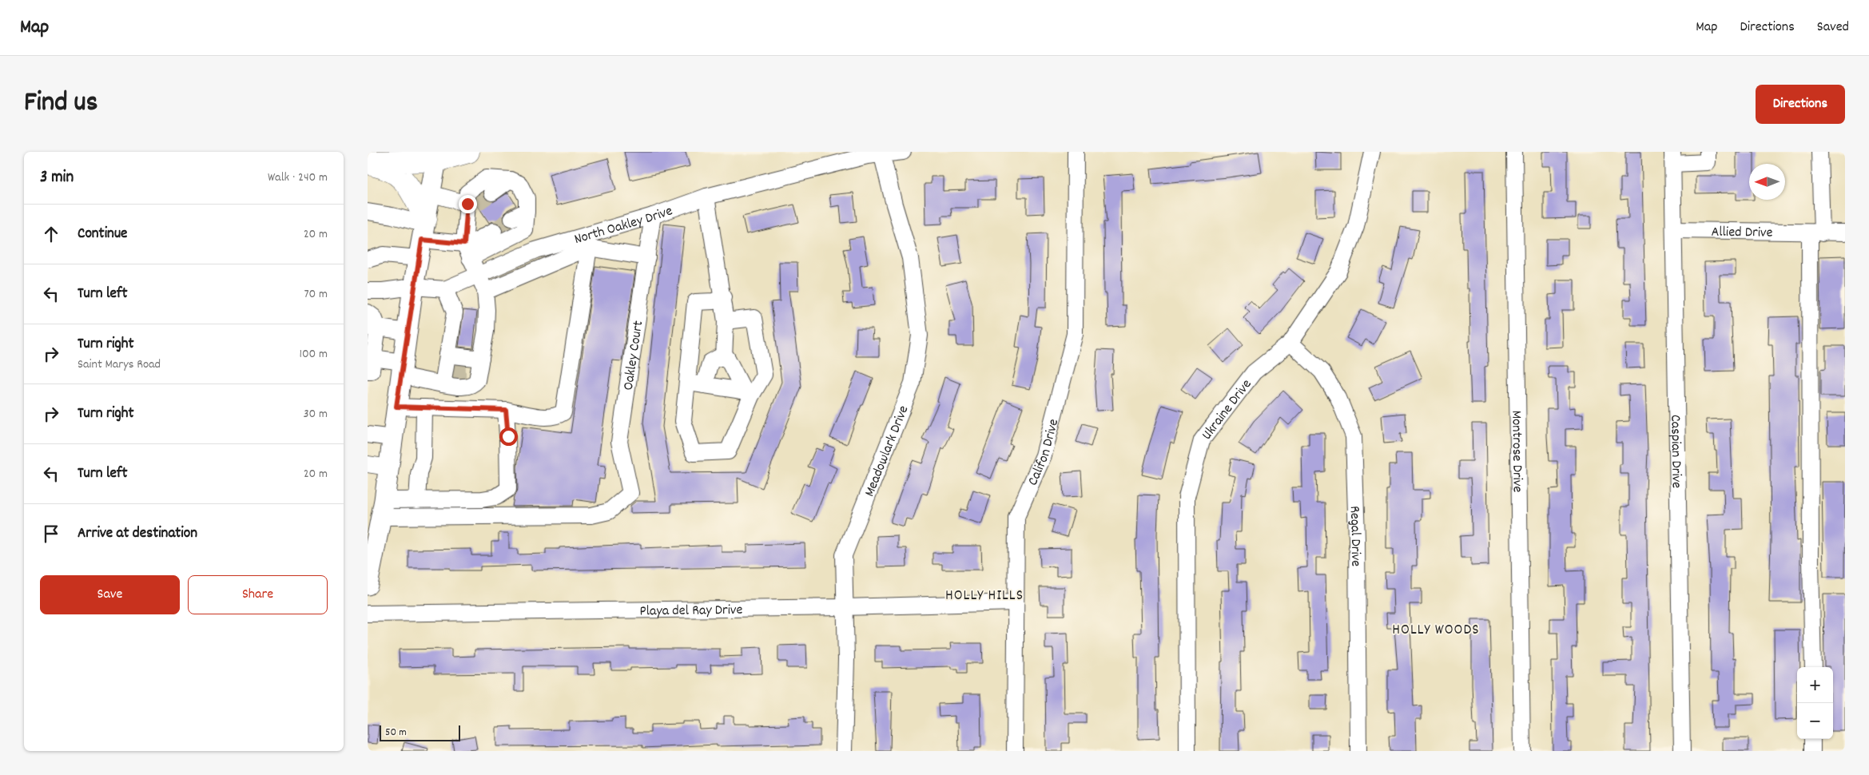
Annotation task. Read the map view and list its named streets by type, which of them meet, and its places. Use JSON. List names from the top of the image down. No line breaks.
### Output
{"streets":{"street":["North Oakley Drive","Allied Drive","Oakley Court","Ukraine Drive","Meadowlark Drive","Califon Drive","Montrose Drive","Caspian Drive","Regal Drive","Playa del Ray Drive"]},"crossings":[["North Oakley Drive","Oakley Court"],["North Oakley Drive","Meadowlark Drive"],["Allied Drive","Caspian Drive"],["Ukraine Drive","Regal Drive"],["Meadowlark Drive","Playa del Ray Drive"],["Califon Drive","Playa del Ray Drive"]],"districts":["HOLLY HILLS","HOLLY WOODS"],"scale_bar":"50 m","north":"left","page":{"header":"Map","nav":["Map","Directions","Saved"],"title":"Find us","buttons":["Directions",["Save","Share"]],"heading":["3 min","Walk · 240 m"],"list":[["Continue","20 m"],["Turn left","70 m"],["Turn right","Saint Marys Road","100 m"],["Turn right","30 m"],["Turn left","20 m"],"Arrive at destination"],"map_buttons":["+","−"],"scale":"50 m"}}
